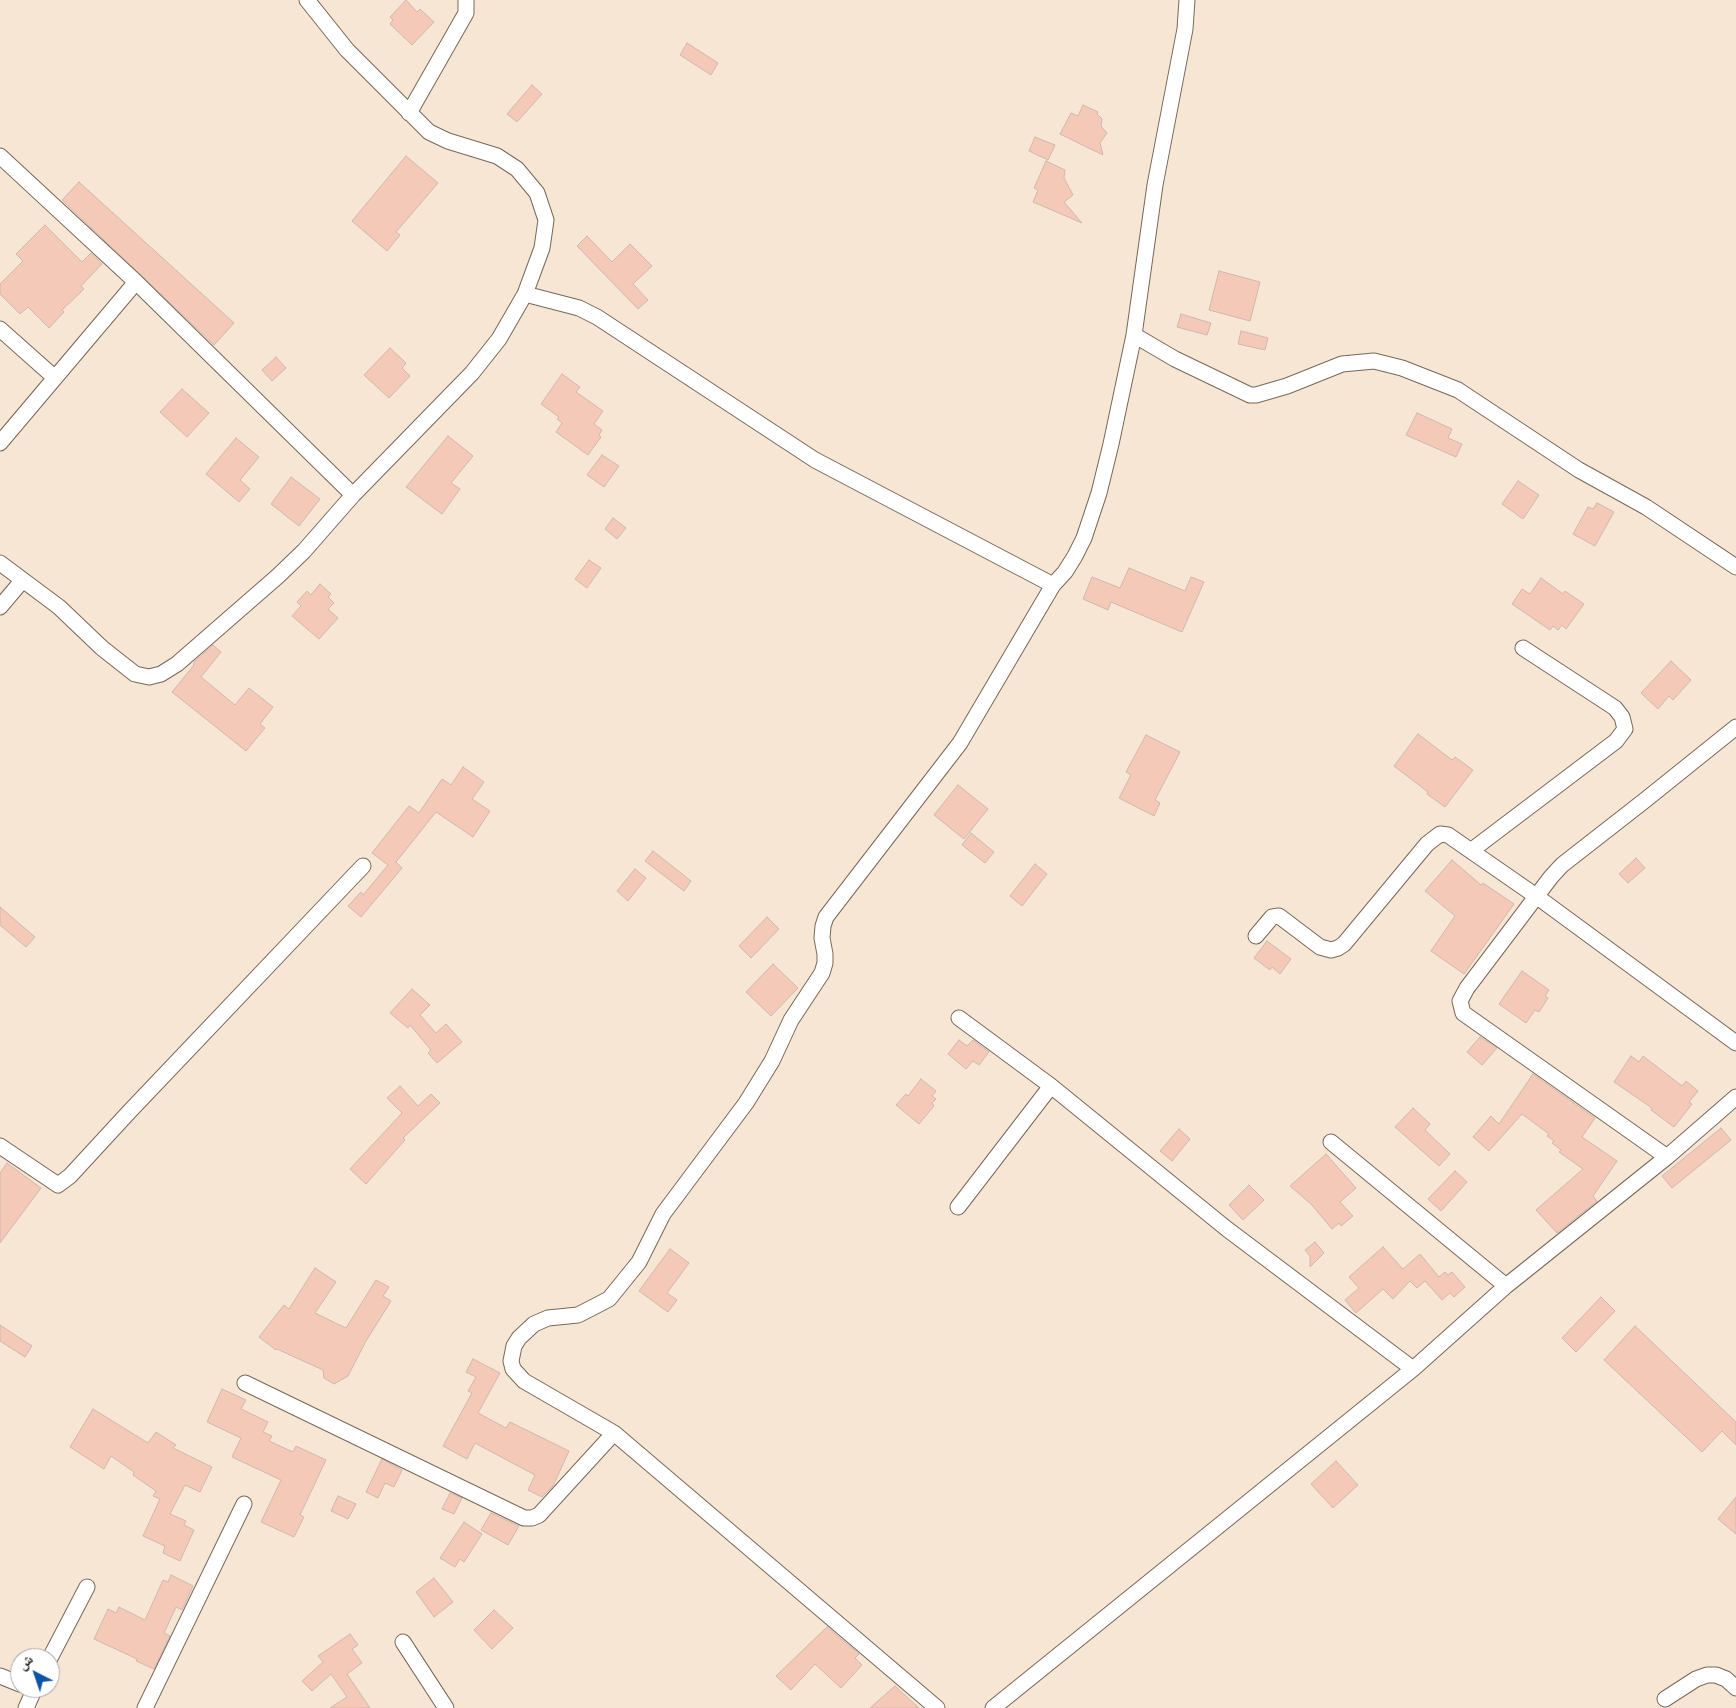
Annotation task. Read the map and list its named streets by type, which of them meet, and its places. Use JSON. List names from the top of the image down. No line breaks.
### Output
{"north":"top left"}
